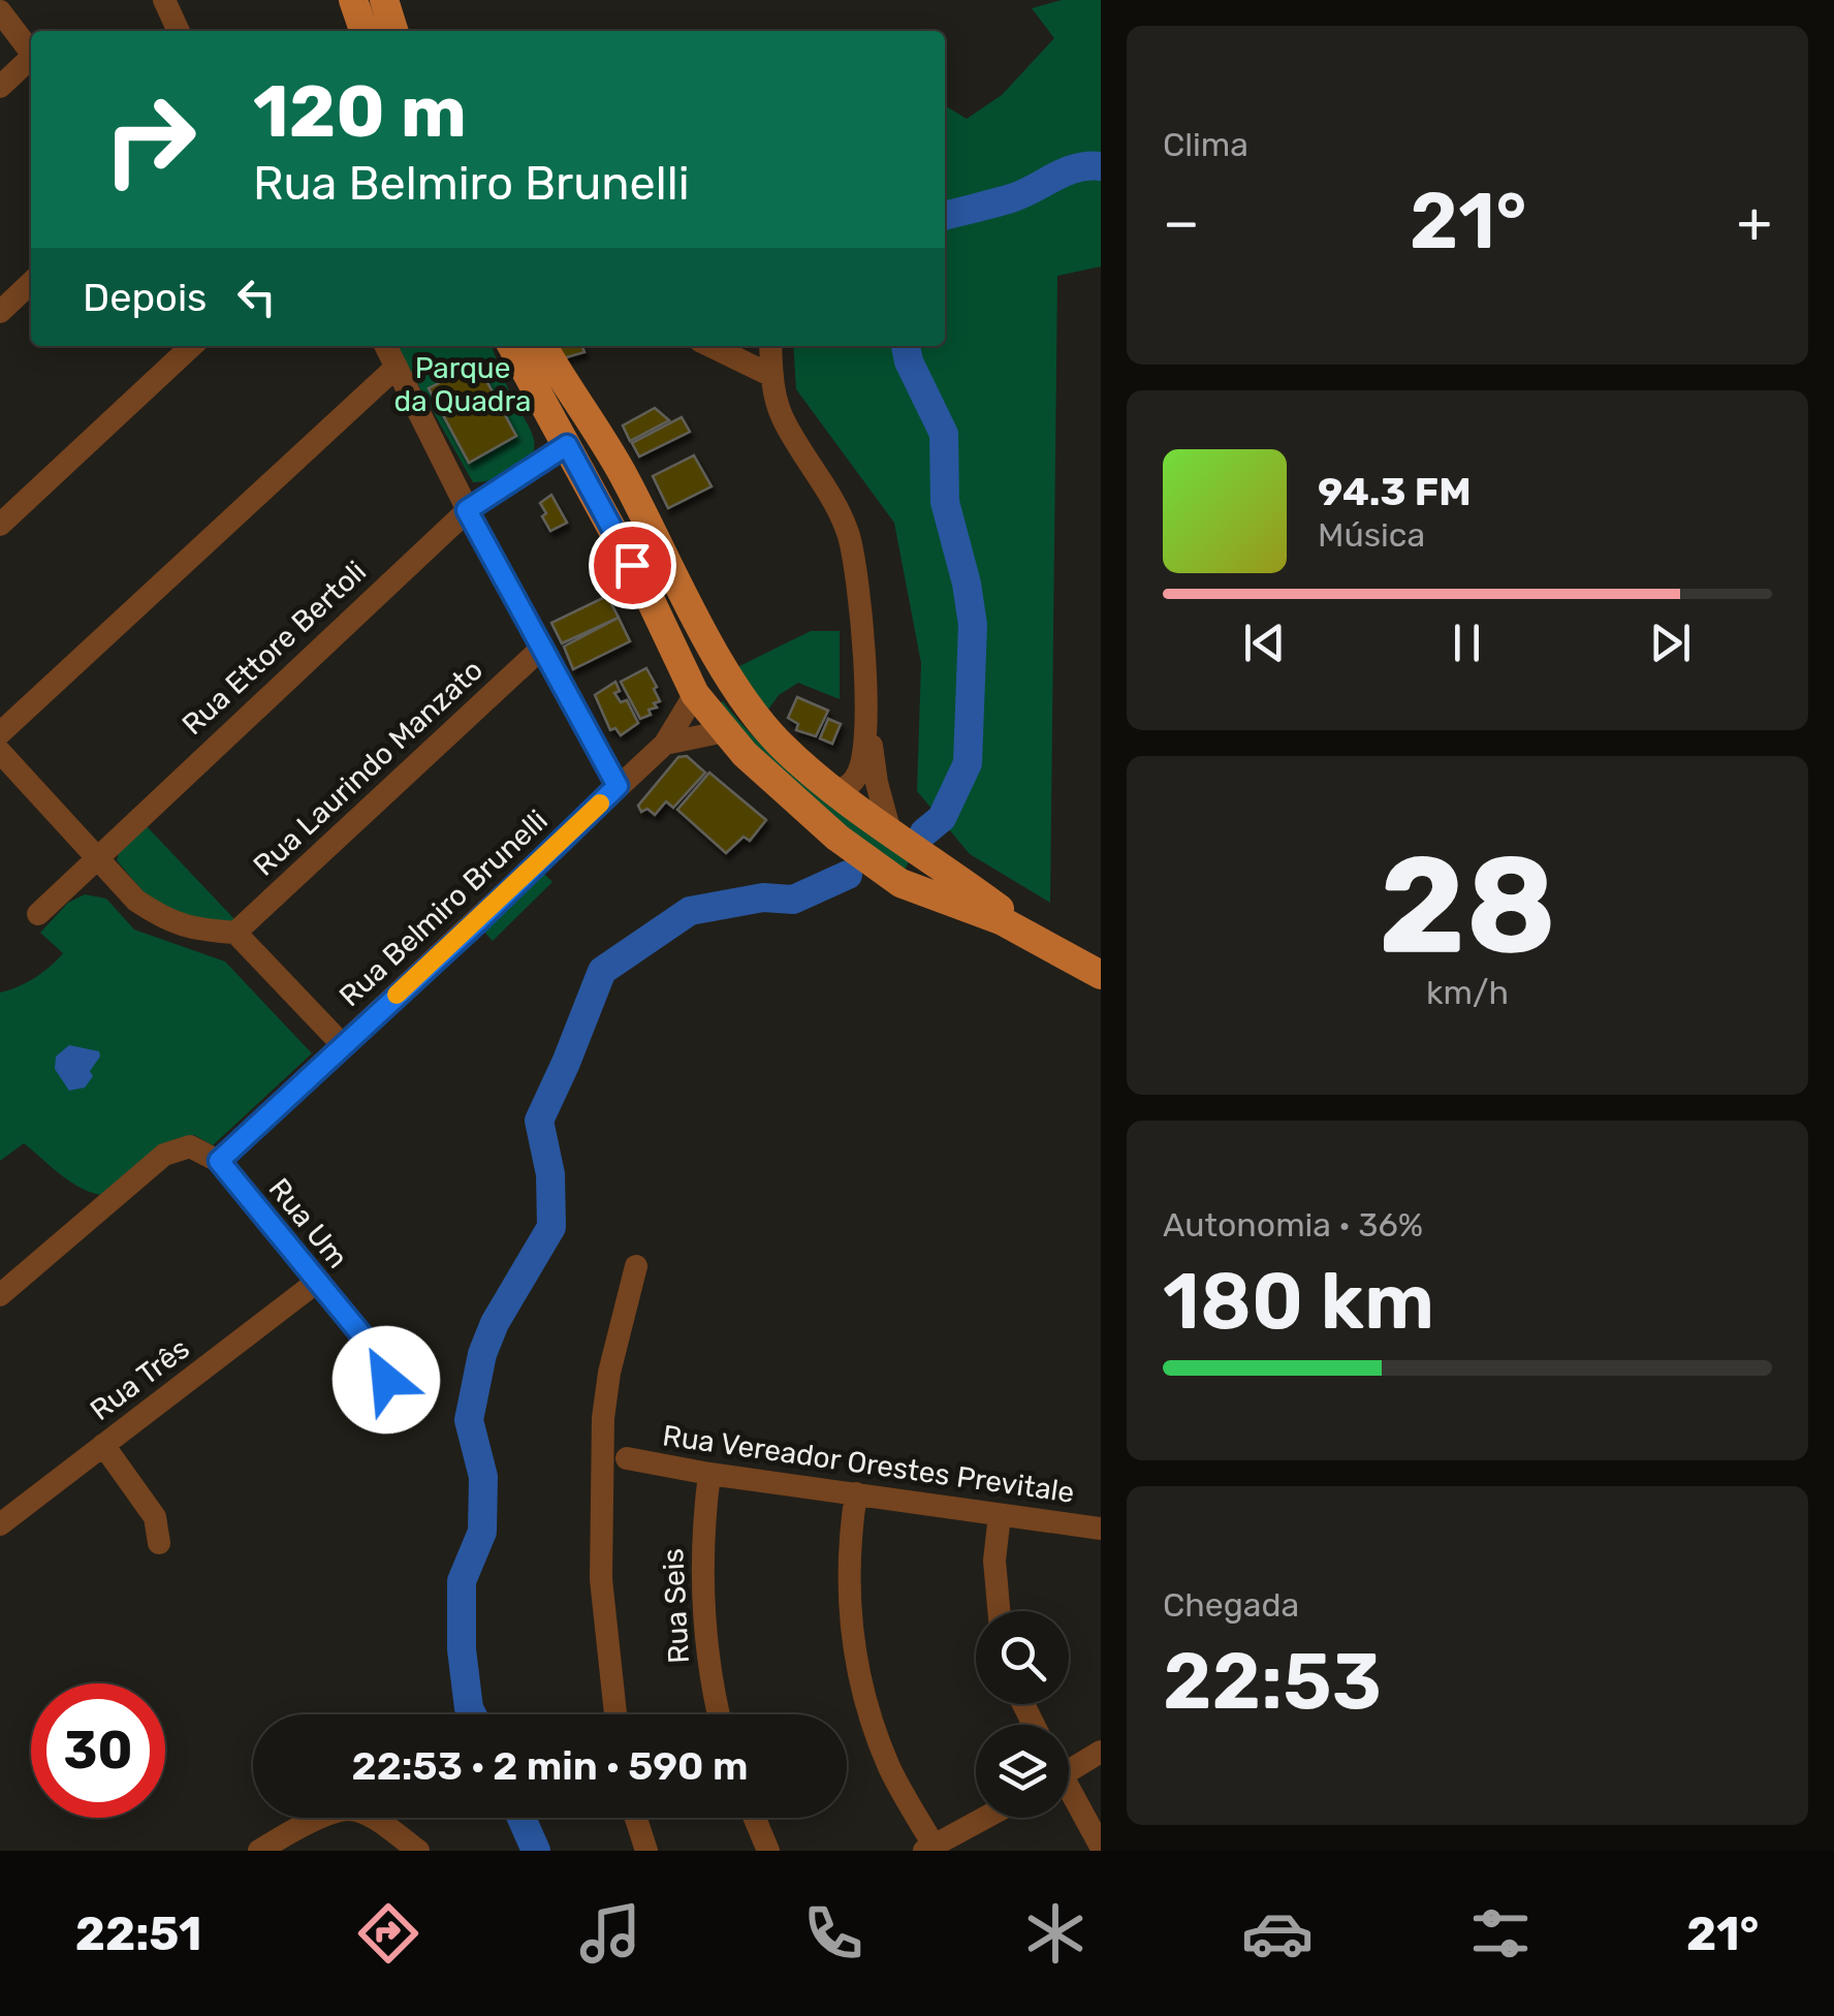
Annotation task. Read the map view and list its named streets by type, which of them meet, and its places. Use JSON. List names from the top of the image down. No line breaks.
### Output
{"streets":{"street":["Rua Ettore Bertoli","Rua Laurindo Manzato","Rua Belmiro Brunelli","Rua Um","Rua Três","Rua Vereador Orestes Previtale","Rua Seis"]},"crossings":[["Rua Belmiro Brunelli","Rua Um"],["Rua Um","Rua Três"],["Rua Vereador Orestes Previtale","Rua Seis"]],"parks":["Parque da Quadra"],"page":{"tile":["Clima",["28","km/h"],["Autonomia · 36%","180 km"],["Chegada","22:53"]],"turn":["120 m","Rua Belmiro Brunelli"],"heat":["−","21°","+"],"then":"Depois","song":["94.3 FM","Música"],"limit":"30","trip":"22:53 · 2 min · 590 m","tabs":["22:51","21°"]}}
